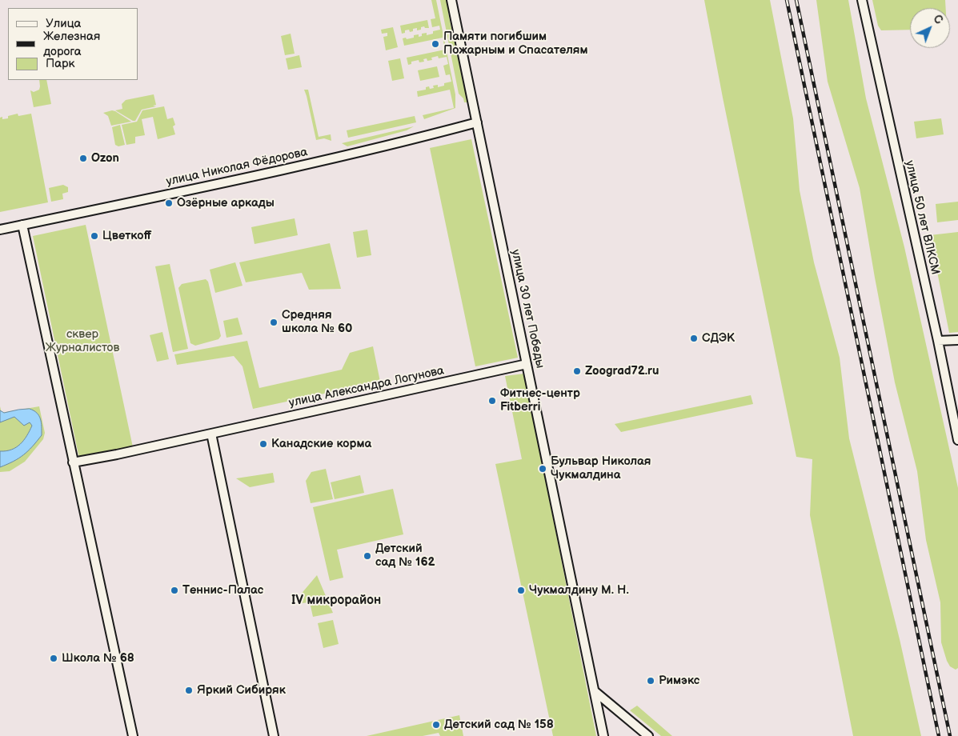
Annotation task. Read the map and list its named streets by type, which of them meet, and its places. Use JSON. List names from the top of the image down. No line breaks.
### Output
{"streets":{"street":["улица Николая Фёдорова","улица 50 лет ВЛКСМ","улица 30 лет Победы","улица Александра Логунова"]},"crossings":[["улица Николая Фёдорова","улица 30 лет Победы"],["улица 30 лет Победы","улица Александра Логунова"]],"districts":["IV микрорайон"],"parks":["сквер Журналистов"],"places":["Памяти погибшим Пожарным и Спасателям","Ozon","Озёрные аркады","Цветкоff","Средняя школа № 60","СДЭК","Zoograd72.ru","Фитнес-центр Fitberri","Канадские корма","Бульвар Николая Чукмалдина","Детский сад № 162","Теннис-Палас","Чукмалдину М. Н.","Школа № 68","Римэкс","Яркий Сибиряк","Детский сад № 158"],"legend":["Улица","Железная дорога","Парк"],"north":"top right"}
